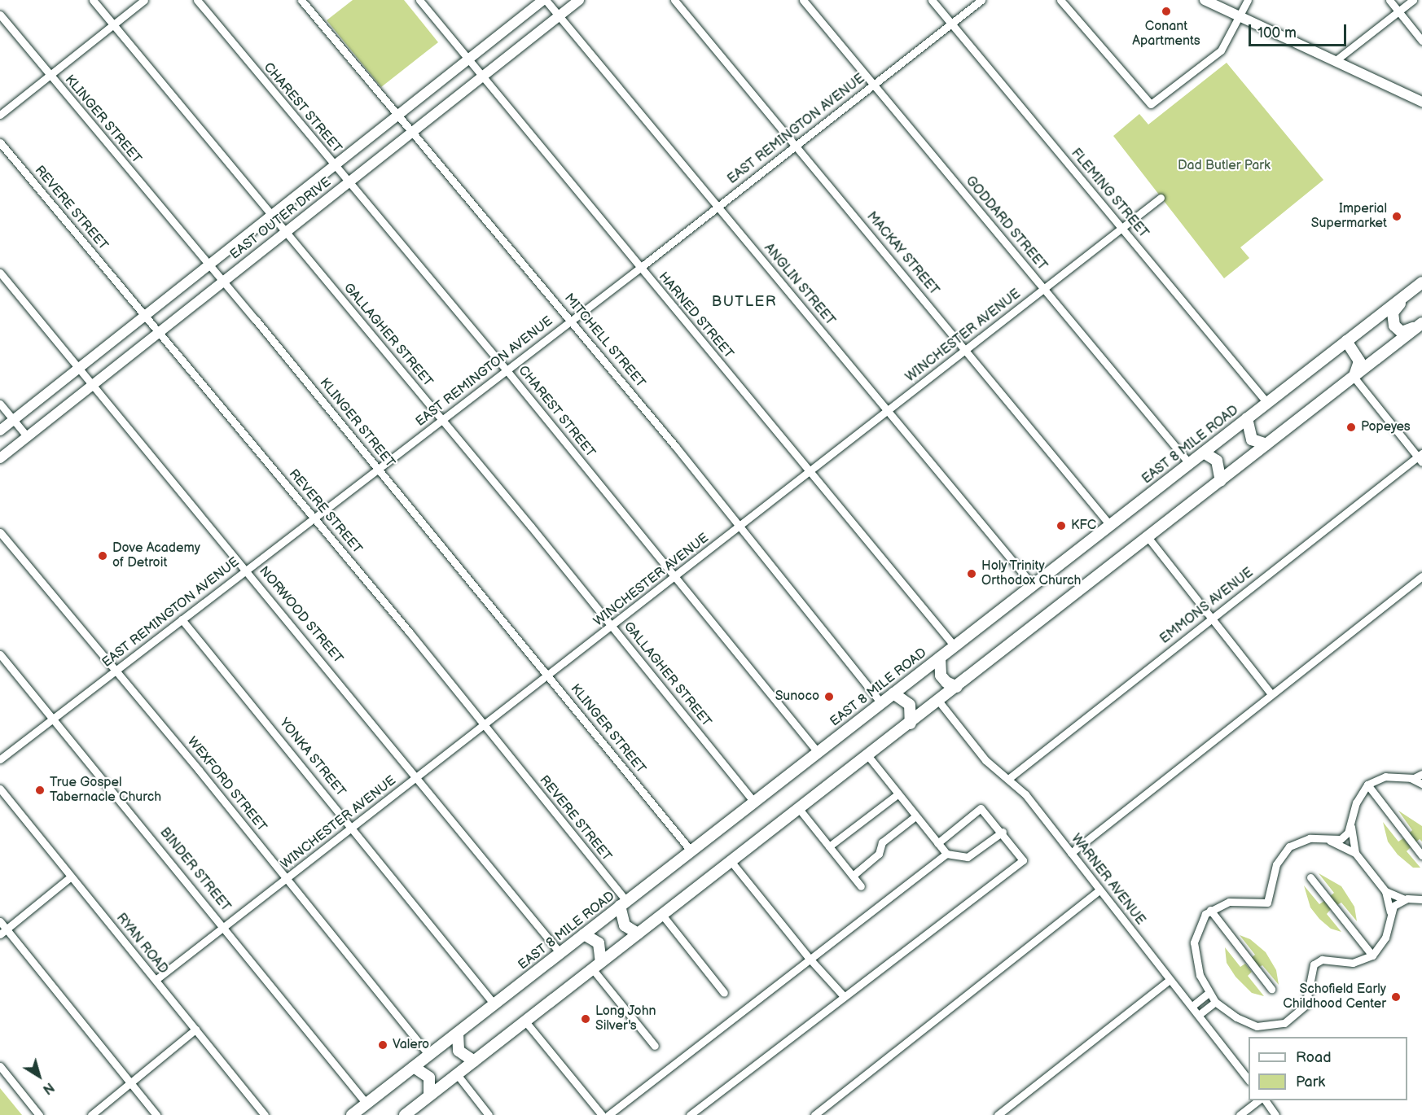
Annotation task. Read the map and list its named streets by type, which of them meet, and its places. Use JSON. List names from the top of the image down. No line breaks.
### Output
{"streets":{"highway":["EAST 8 MILE ROAD"],"main road":["EAST OUTER DRIVE"],"street":["CHAREST STREET","KLINGER STREET","EAST REMINGTON AVENUE","FLEMING STREET","REVERE STREET","GODDARD STREET","MACKAY STREET","ANGLIN STREET","HARNED STREET","GALLAGHER STREET","WINCHESTER AVENUE","MITCHELL STREET","EMMONS AVENUE","NORWOOD STREET","YONKA STREET","WEXFORD STREET","BINDER STREET","WARNER AVENUE","RYAN ROAD"]},"crossings":[["CHAREST STREET","EAST REMINGTON AVENUE"],["CHAREST STREET","EAST OUTER DRIVE"],["CHAREST STREET","WINCHESTER AVENUE"],["CHAREST STREET","EAST 8 MILE ROAD"],["KLINGER STREET","EAST REMINGTON AVENUE"],["KLINGER STREET","EAST OUTER DRIVE"],["KLINGER STREET","WINCHESTER AVENUE"],["KLINGER STREET","EAST 8 MILE ROAD"],["EAST REMINGTON AVENUE","FLEMING STREET"],["EAST REMINGTON AVENUE","REVERE STREET"],["EAST REMINGTON AVENUE","GODDARD STREET"],["EAST REMINGTON AVENUE","MACKAY STREET"],["EAST REMINGTON AVENUE","ANGLIN STREET"],["EAST REMINGTON AVENUE","HARNED STREET"],["EAST REMINGTON AVENUE","GALLAGHER STREET"],["EAST REMINGTON AVENUE","MITCHELL STREET"],["EAST REMINGTON AVENUE","NORWOOD STREET"],["EAST REMINGTON AVENUE","YONKA STREET"],["EAST REMINGTON AVENUE","WEXFORD STREET"],["EAST REMINGTON AVENUE","BINDER STREET"],["FLEMING STREET","WINCHESTER AVENUE"],["FLEMING STREET","EAST 8 MILE ROAD"],["REVERE STREET","EAST OUTER DRIVE"],["REVERE STREET","WINCHESTER AVENUE"],["REVERE STREET","EAST 8 MILE ROAD"],["EAST OUTER DRIVE","ANGLIN STREET"],["EAST OUTER DRIVE","HARNED STREET"],["EAST OUTER DRIVE","GALLAGHER STREET"],["EAST OUTER DRIVE","MITCHELL STREET"],["EAST OUTER DRIVE","NORWOOD STREET"],["GODDARD STREET","WINCHESTER AVENUE"],["GODDARD STREET","EAST 8 MILE ROAD"],["MACKAY STREET","WINCHESTER AVENUE"],["MACKAY STREET","EAST 8 MILE ROAD"],["ANGLIN STREET","WINCHESTER AVENUE"],["ANGLIN STREET","EAST 8 MILE ROAD"],["HARNED STREET","WINCHESTER AVENUE"],["HARNED STREET","EAST 8 MILE ROAD"],["GALLAGHER STREET","WINCHESTER AVENUE"],["GALLAGHER STREET","EAST 8 MILE ROAD"],["WINCHESTER AVENUE","MITCHELL STREET"],["WINCHESTER AVENUE","NORWOOD STREET"],["WINCHESTER AVENUE","YONKA STREET"],["WINCHESTER AVENUE","WEXFORD STREET"],["WINCHESTER AVENUE","BINDER STREET"],["WINCHESTER AVENUE","RYAN ROAD"],["MITCHELL STREET","EAST 8 MILE ROAD"],["EAST 8 MILE ROAD","NORWOOD STREET"],["EAST 8 MILE ROAD","YONKA STREET"],["EAST 8 MILE ROAD","WEXFORD STREET"],["EAST 8 MILE ROAD","BINDER STREET"],["EMMONS AVENUE","WARNER AVENUE"]],"districts":["BUTLER"],"parks":["Dad Butler Park"],"places":["Conant Apartments","Imperial Supermarket","Popeyes","KFC","Dove Academy of Detroit","Holy Trinity Orthodox Church","Sunoco","True Gospel Tabernacle Church","Schofield Early Childhood Center","Long John Silver's","Valero"],"legend":["Road","Park"],"scale_bar":"100 m","north":"bottom right"}
